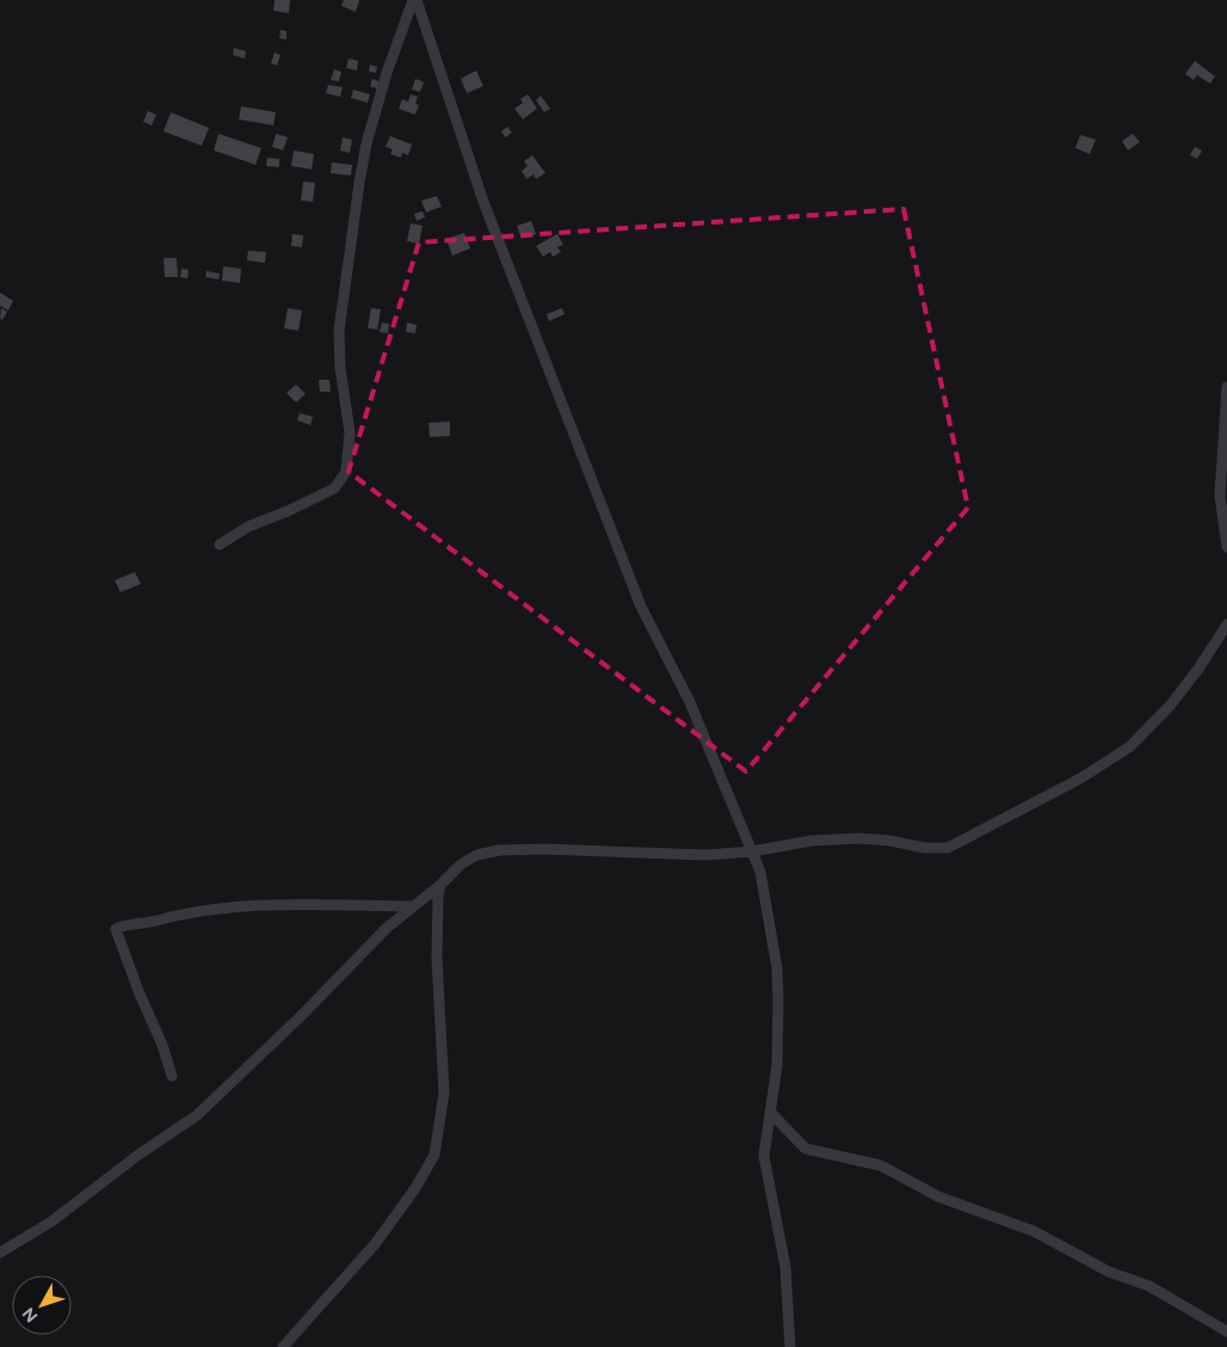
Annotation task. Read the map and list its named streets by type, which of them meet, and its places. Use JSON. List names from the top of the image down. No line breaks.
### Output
{"north":"bottom left"}
